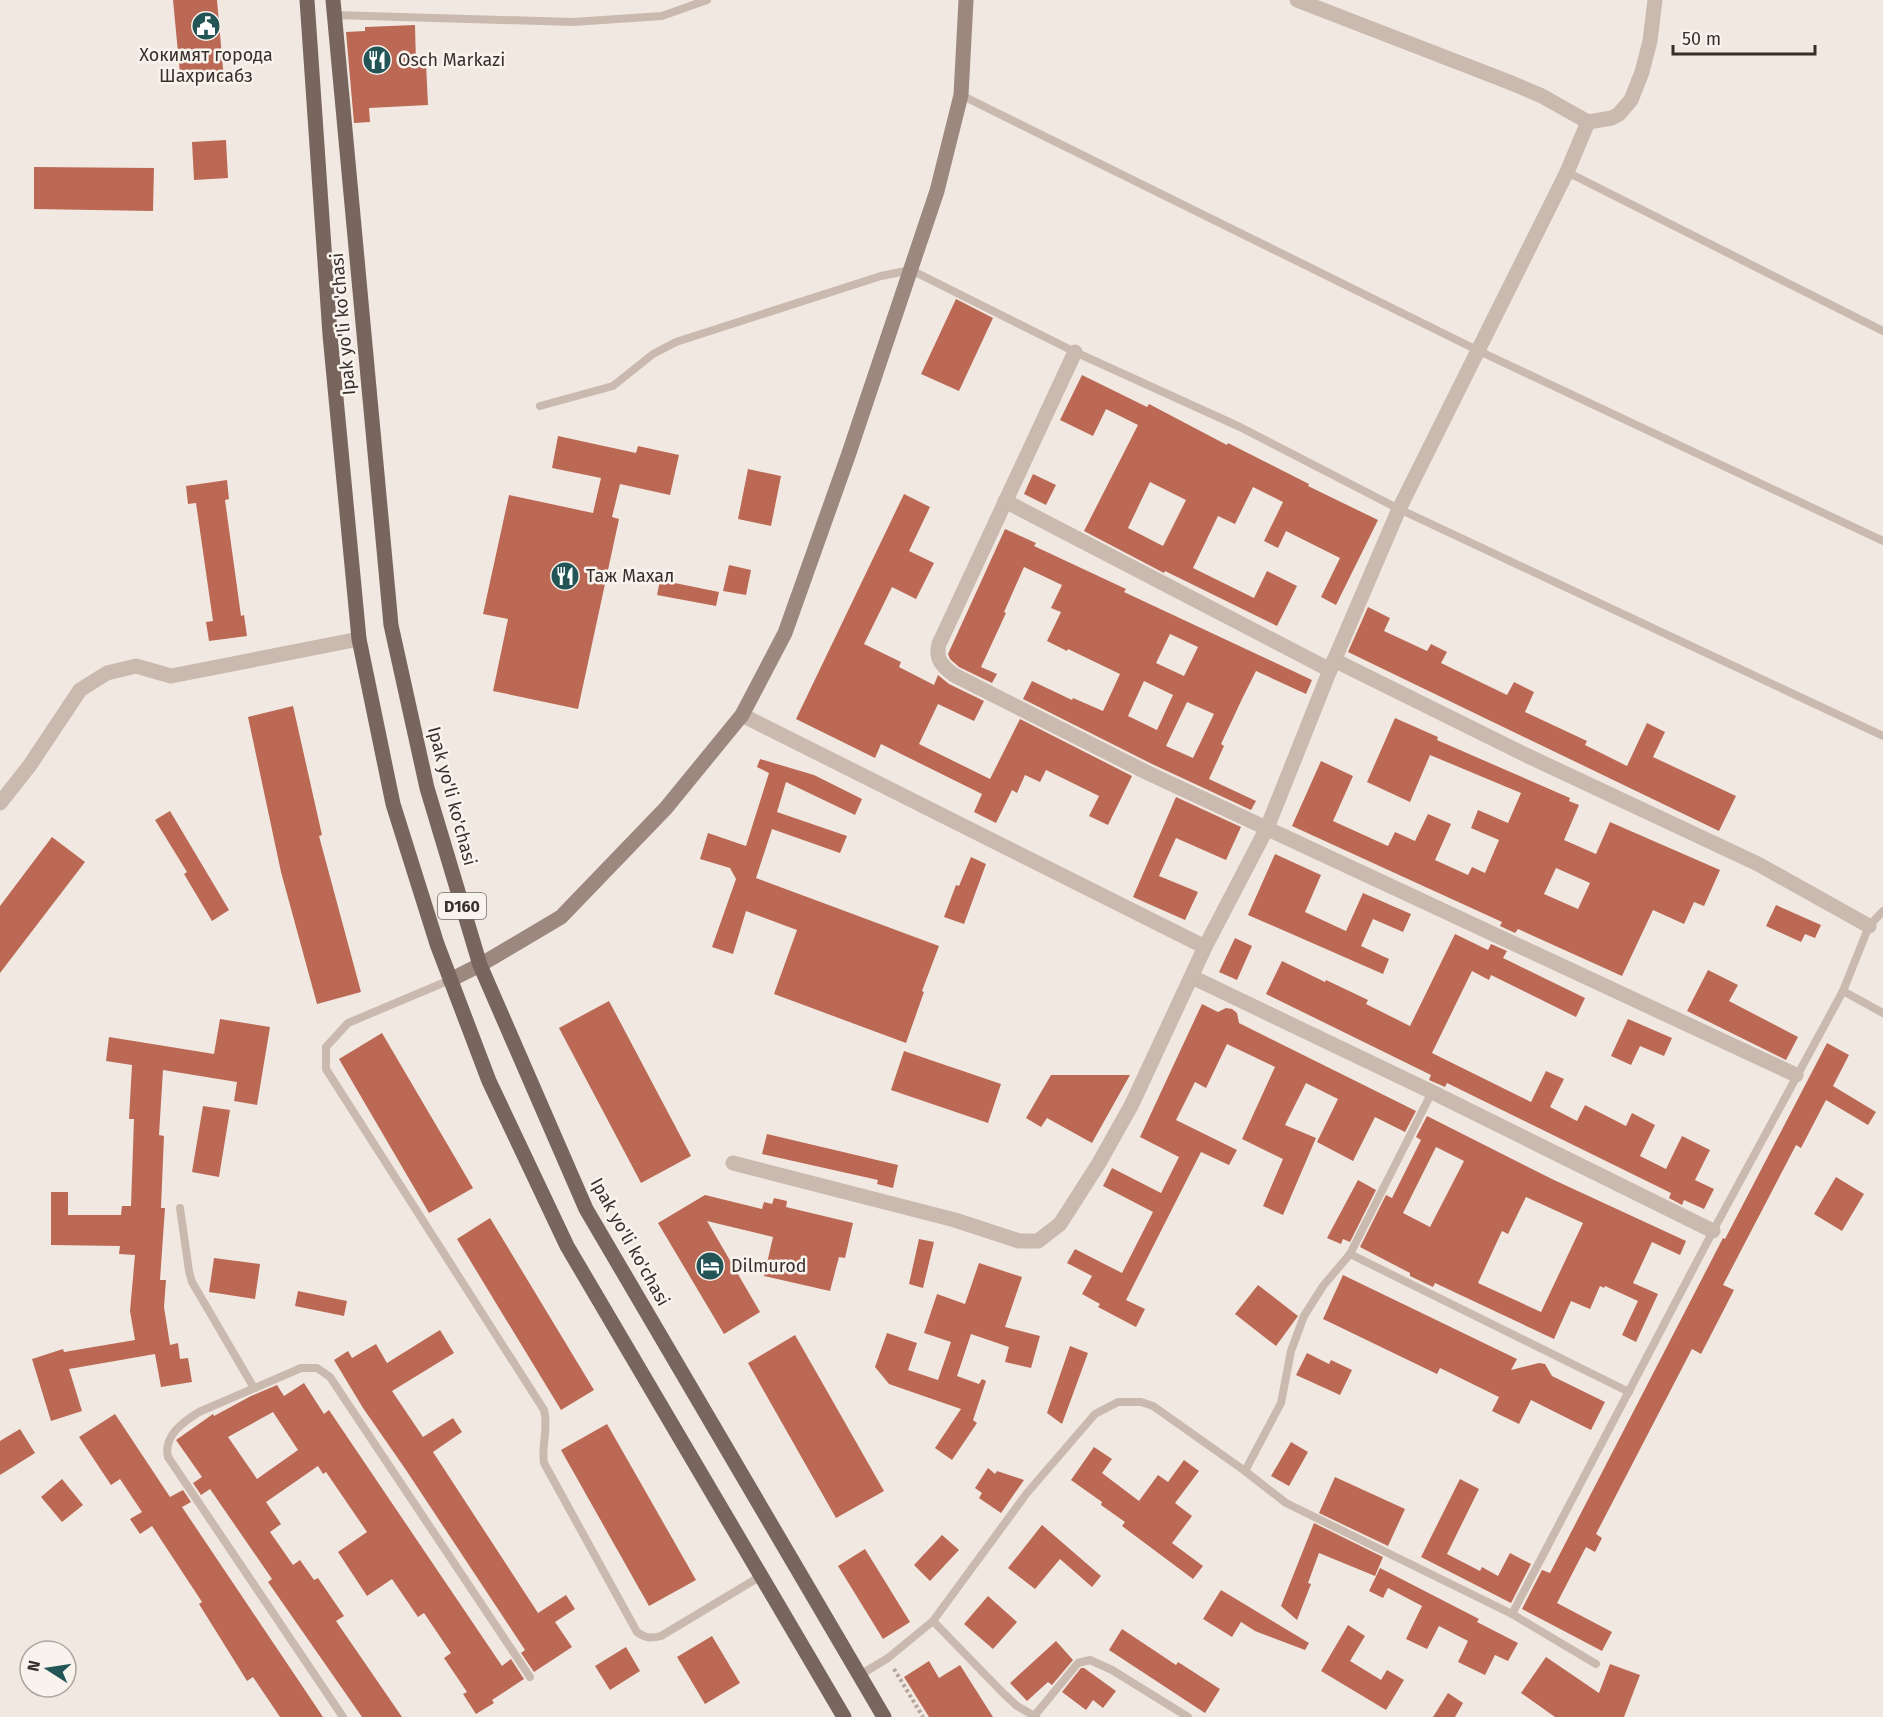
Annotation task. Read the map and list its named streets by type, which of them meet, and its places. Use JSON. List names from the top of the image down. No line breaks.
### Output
{"streets":{"main road":["Ipak yo'li ko'chasi","D160"]},"places":{"public building":["Хокимят города Шахрисабз"],"restaurant":["Osch Markazi","Таж Махал"],"hotel":["Dilmurod"]},"scale_bar":"50 m","north":"left"}
